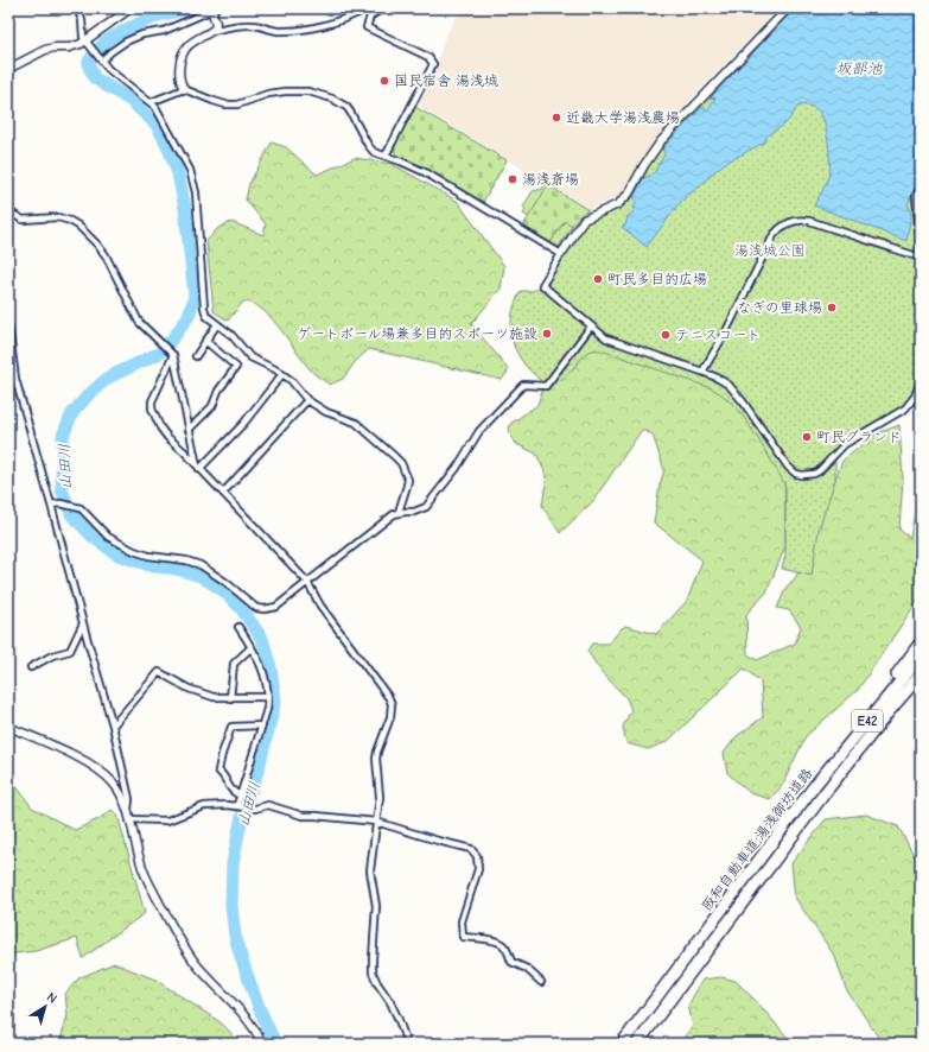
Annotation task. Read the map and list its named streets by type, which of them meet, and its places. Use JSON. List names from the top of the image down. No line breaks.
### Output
{"streets":{"highway":["E42","阪和自動車道;湯浅御坊道路"]},"water":["坂部池","山田川"],"parks":["湯浅城公園"],"places":["国民宿舎 湯浅城","近畿大学湯浅農場","湯浅斎場","町民多目的広場","なぎの里球場","ゲートボール場兼多目的スポーツ施設","テニスコート","町民グランド"],"north":"top right"}
